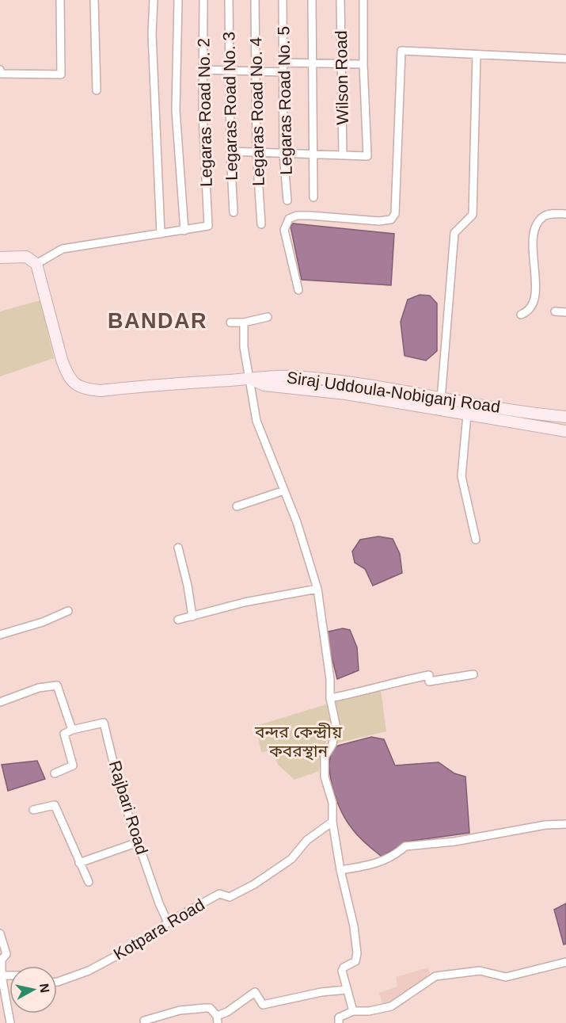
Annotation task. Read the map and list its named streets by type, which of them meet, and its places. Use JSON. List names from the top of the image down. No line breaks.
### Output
{"streets":{"main road":["Siraj Uddoula-Nobiganj Road"],"street":["Wilson Road","Legaras Road No. 5","Legaras Road No. 3","Legaras Road No. 4","Legaras Road No. 2","Rajbari Road","Kotpara Road"]},"crossings":[["Rajbari Road","Kotpara Road"]],"districts":["BANDAR"],"parks":["বন্দর কেন্দ্রীয় কবরস্থান"],"north":"right"}
